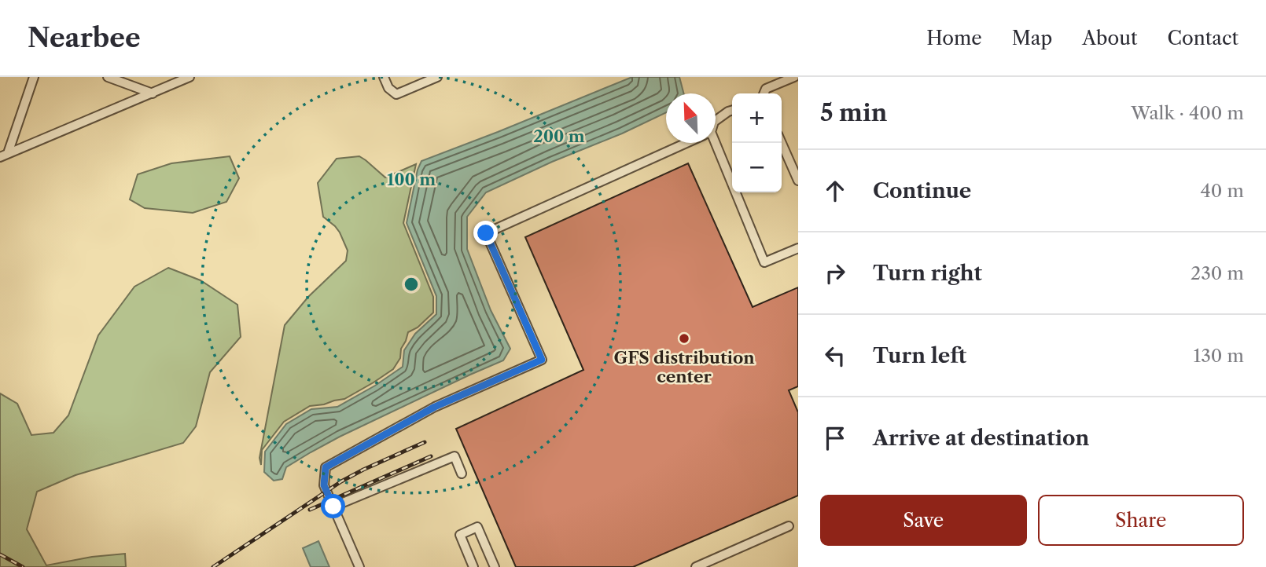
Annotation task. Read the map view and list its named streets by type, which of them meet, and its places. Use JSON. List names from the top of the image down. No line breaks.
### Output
{"places":["GFS distribution center"],"north":"top left","page":{"header":"Nearbee","nav":["Home","Map","About","Contact"],"heading":["5 min","Walk · 400 m"],"map_buttons":["+","−"],"list":[["Continue","40 m"],["Turn right","230 m"],["Turn left","130 m"],"Arrive at destination"],"buttons":["Save","Share"]},"rings":["200 m","100 m"]}
